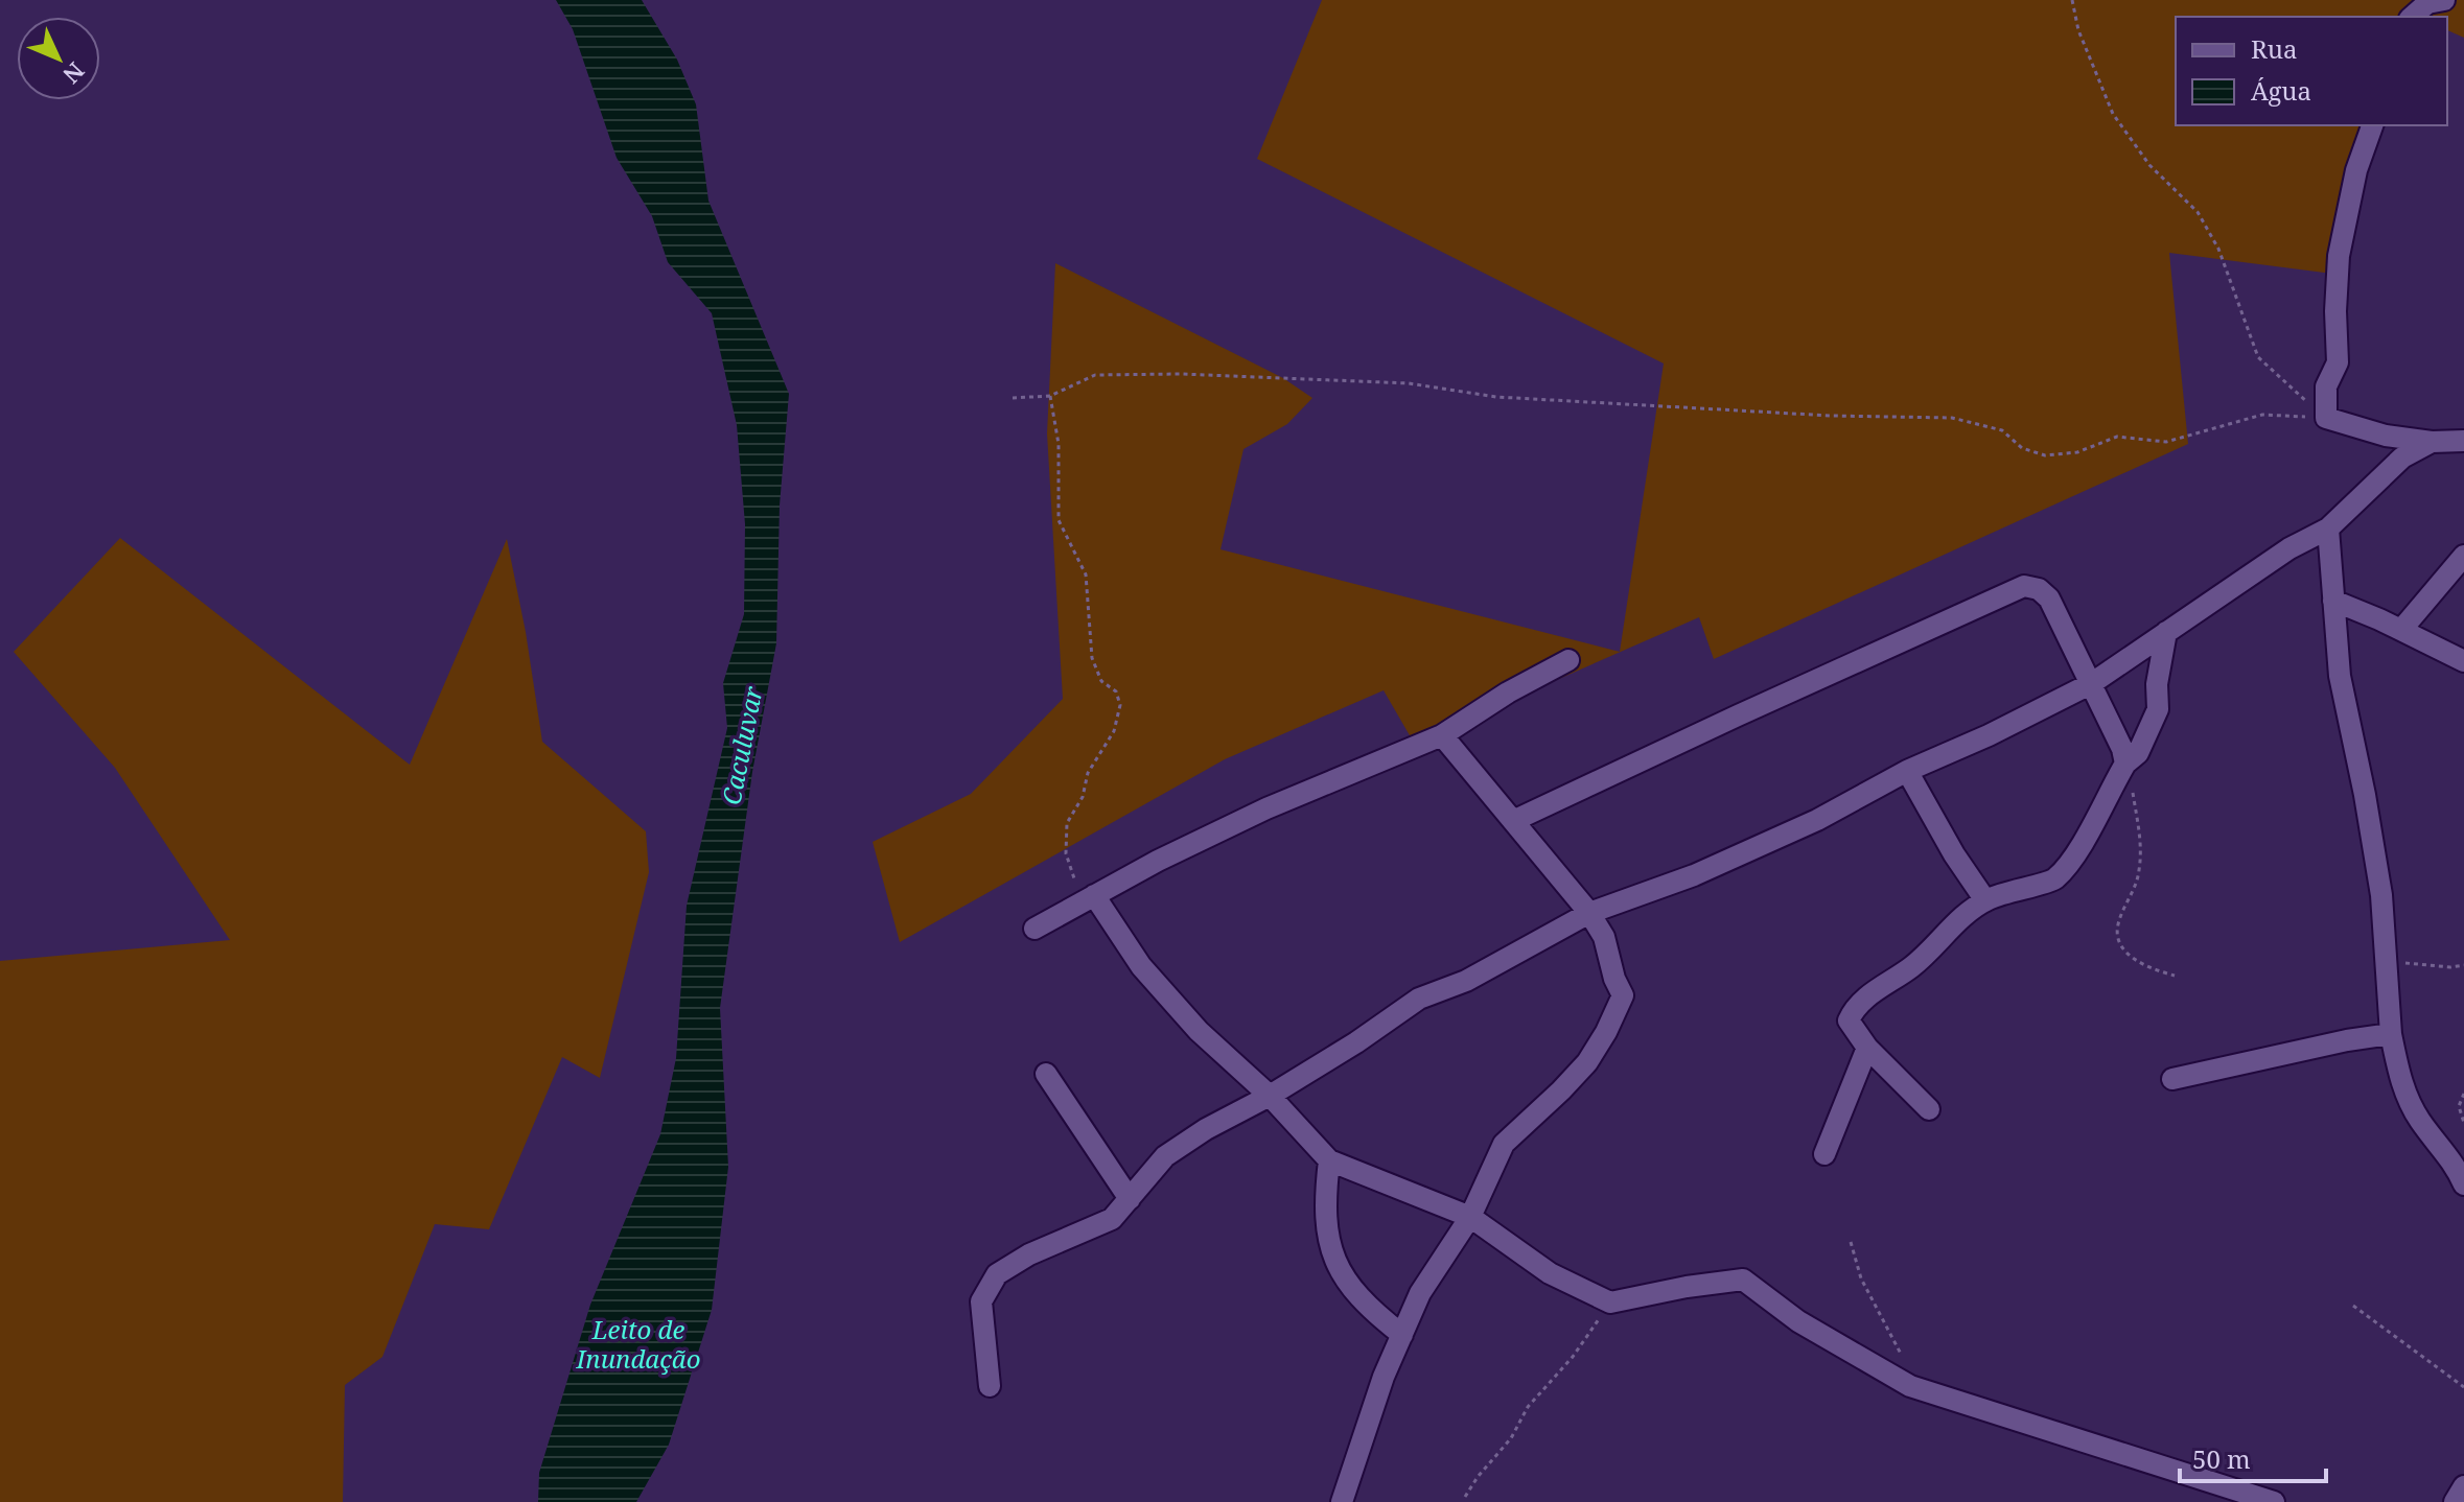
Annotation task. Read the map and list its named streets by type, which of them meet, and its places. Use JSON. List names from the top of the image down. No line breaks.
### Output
{"water":["Caculuvar","Leito de Inundação"],"legend":["Rua","Água"],"scale_bar":"50 m","north":"bottom right"}
